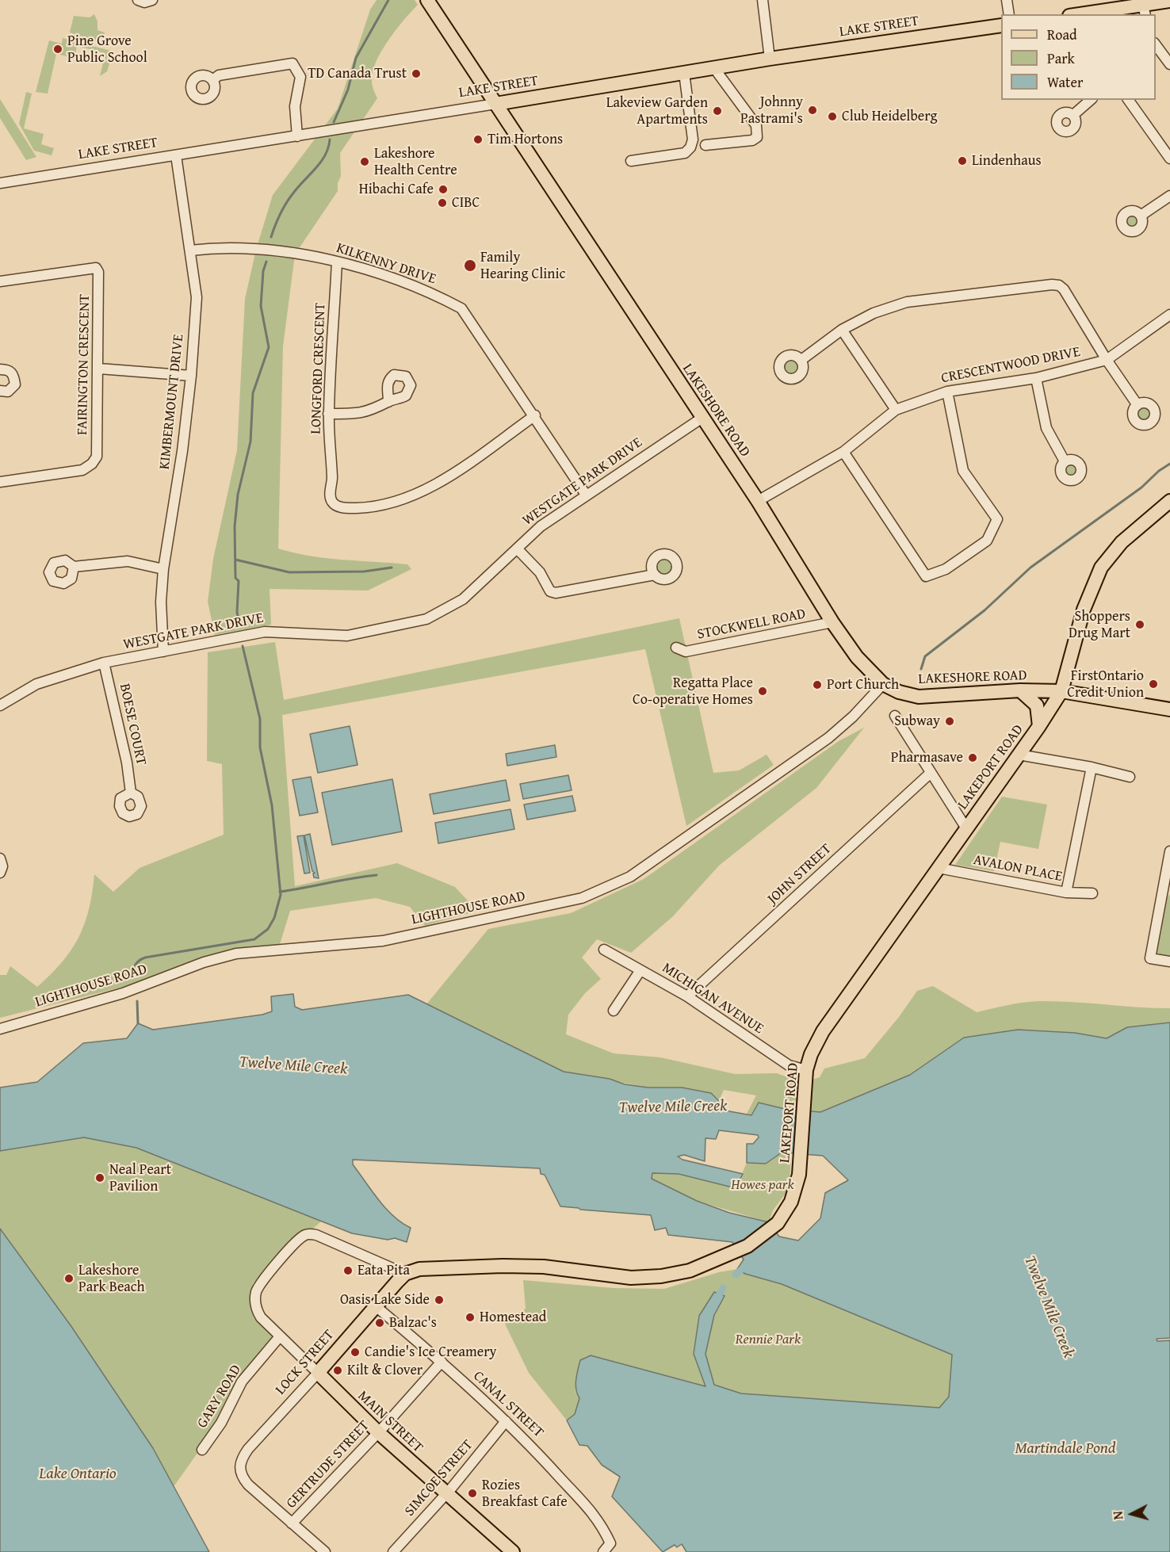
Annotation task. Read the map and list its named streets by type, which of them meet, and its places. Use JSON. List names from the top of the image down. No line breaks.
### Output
{"streets":{"main road":["LAKE STREET","LAKESHORE ROAD","LAKEPORT ROAD","LOCK STREET","MAIN STREET"],"street":["KILKENNY DRIVE","FAIRINGTON CRESCENT","CRESCENTWOOD DRIVE","LONGFORD CRESCENT","KIMBERMOUNT DRIVE","WESTGATE PARK DRIVE","STOCKWELL ROAD","BOESE COURT","AVALON PLACE","JOHN STREET","LIGHTHOUSE ROAD","MICHIGAN AVENUE","GARY ROAD","CANAL STREET","GERTRUDE STREET","SIMCOE STREET"]},"crossings":[["LAKE STREET","KIMBERMOUNT DRIVE"],["LAKE STREET","LAKESHORE ROAD"],["KILKENNY DRIVE","LONGFORD CRESCENT"],["KILKENNY DRIVE","KIMBERMOUNT DRIVE"],["KILKENNY DRIVE","WESTGATE PARK DRIVE"],["CRESCENTWOOD DRIVE","LAKESHORE ROAD"],["KIMBERMOUNT DRIVE","WESTGATE PARK DRIVE"],["LAKESHORE ROAD","WESTGATE PARK DRIVE"],["LAKESHORE ROAD","STOCKWELL ROAD"],["LAKESHORE ROAD","LAKEPORT ROAD"],["LAKESHORE ROAD","LIGHTHOUSE ROAD"],["WESTGATE PARK DRIVE","BOESE COURT"],["LAKEPORT ROAD","AVALON PLACE"],["LAKEPORT ROAD","MICHIGAN AVENUE"],["LAKEPORT ROAD","LOCK STREET"],["LAKEPORT ROAD","MAIN STREET"],["JOHN STREET","MICHIGAN AVENUE"],["LOCK STREET","CANAL STREET"],["LOCK STREET","MAIN STREET"],["LOCK STREET","GERTRUDE STREET"],["GARY ROAD","MAIN STREET"],["CANAL STREET","GERTRUDE STREET"],["CANAL STREET","SIMCOE STREET"],["MAIN STREET","GERTRUDE STREET"],["MAIN STREET","SIMCOE STREET"]],"water":["Twelve Mile Creek","Martindale Pond","Lake Ontario"],"parks":["Howes park","Rennie Park"],"places":["Pine Grove Public School","TD Canada Trust","Johnny Pastrami's","Lakeview Garden Apartments","Club Heidelberg","Tim Hortons","Lindenhaus","Lakeshore Health Centre","Hibachi Cafe","CIBC","Family Hearing Clinic","Shoppers Drug Mart","FirstOntario Credit Union","Port Church","Regatta Place Co-operative Homes","Subway","Pharmasave","Neal Peart Pavilion","Eata Pita","Lakeshore Park Beach","Oasis Lake Side","Homestead","Balzac's","Candie's Ice Creamery","Kilt & Clover","Rozies Breakfast Cafe"],"legend":["Road","Park","Water"],"north":"left"}
